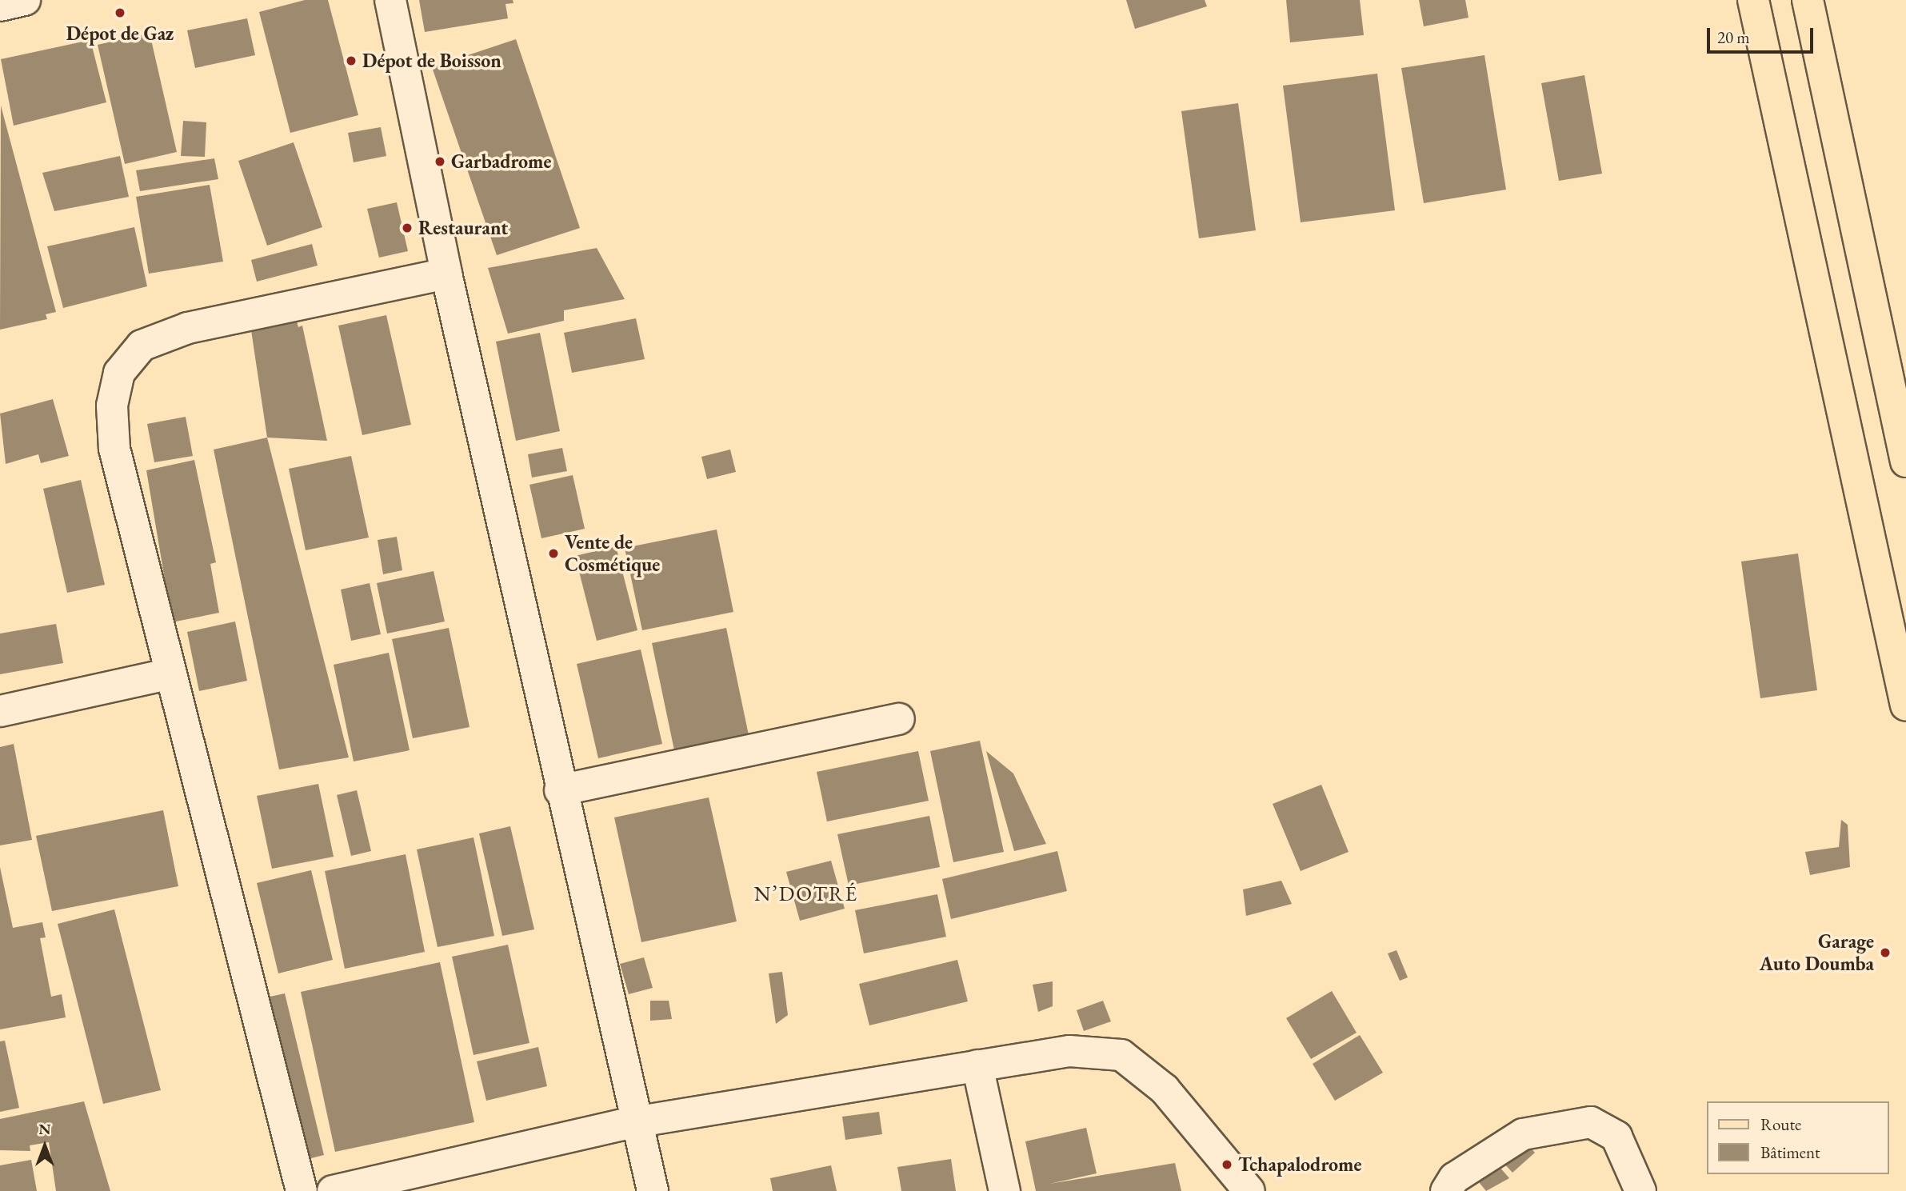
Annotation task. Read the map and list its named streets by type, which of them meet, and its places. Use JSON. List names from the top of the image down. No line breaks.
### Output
{"districts":["N’DOTRÉ"],"places":["Dépot de Gaz","Dépot de Boisson","Garbadrome","Restaurant","Vente de Cosmétique","Garage Auto Doumba","Tchapalodrome"],"legend":["Route","Bâtiment"],"scale_bar":"20 m","north":"top"}
